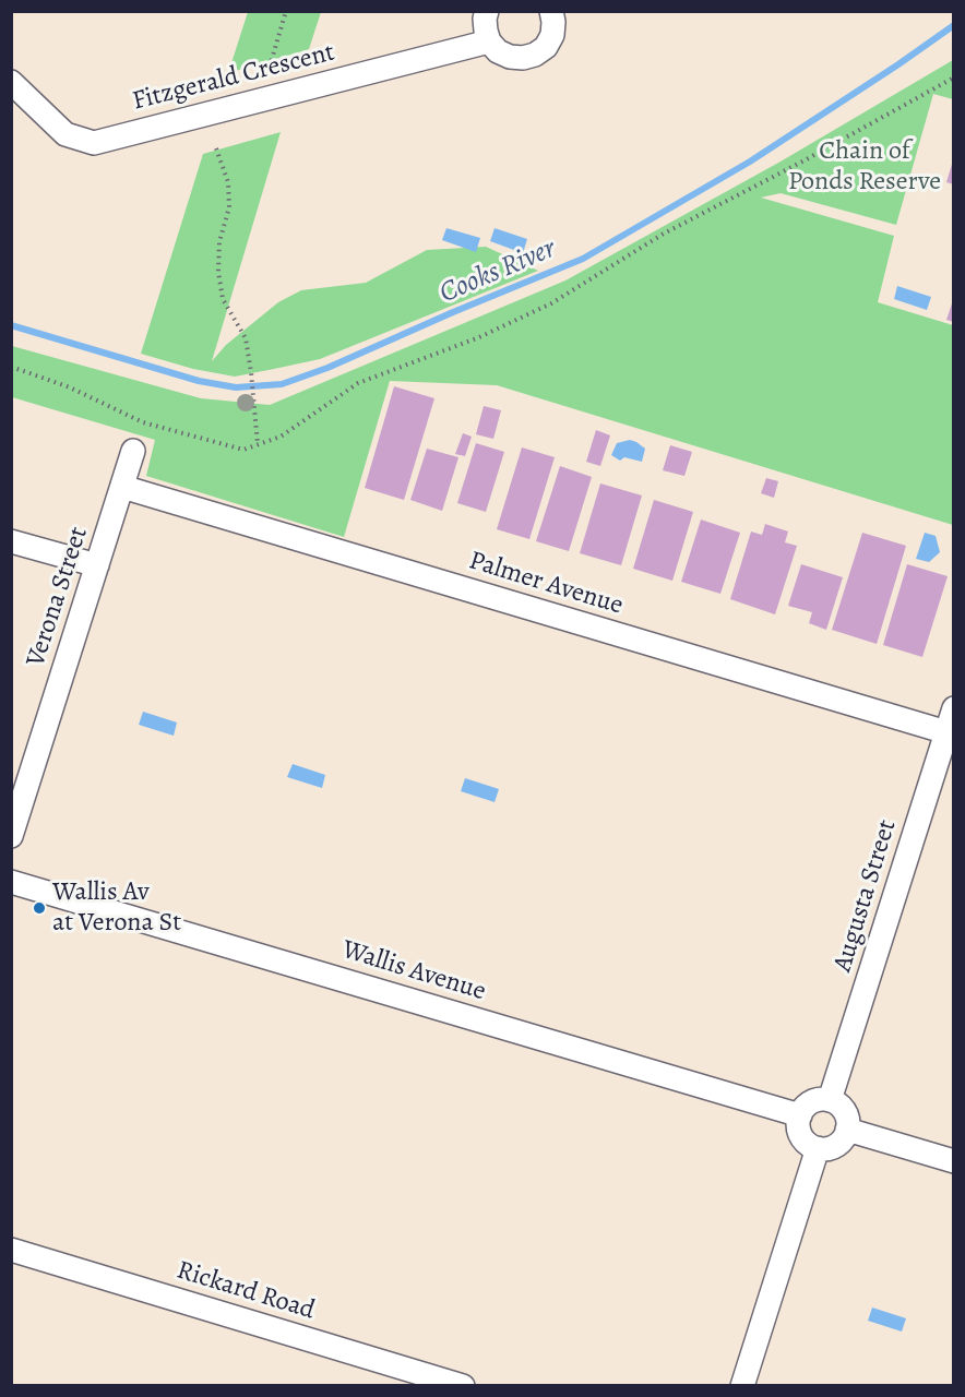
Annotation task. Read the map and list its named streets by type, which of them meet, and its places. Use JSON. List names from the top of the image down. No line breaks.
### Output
{"streets":{"street":["Fitzgerald Crescent","Palmer Avenue","Verona Street","Augusta Street","Wallis Avenue","Rickard Road"]},"crossings":[["Palmer Avenue","Verona Street"],["Palmer Avenue","Augusta Street"],["Augusta Street","Wallis Avenue"]],"water":["Cooks River"],"parks":["Chain of Ponds Reserve"],"places":["Wallis Av at Verona St"]}
